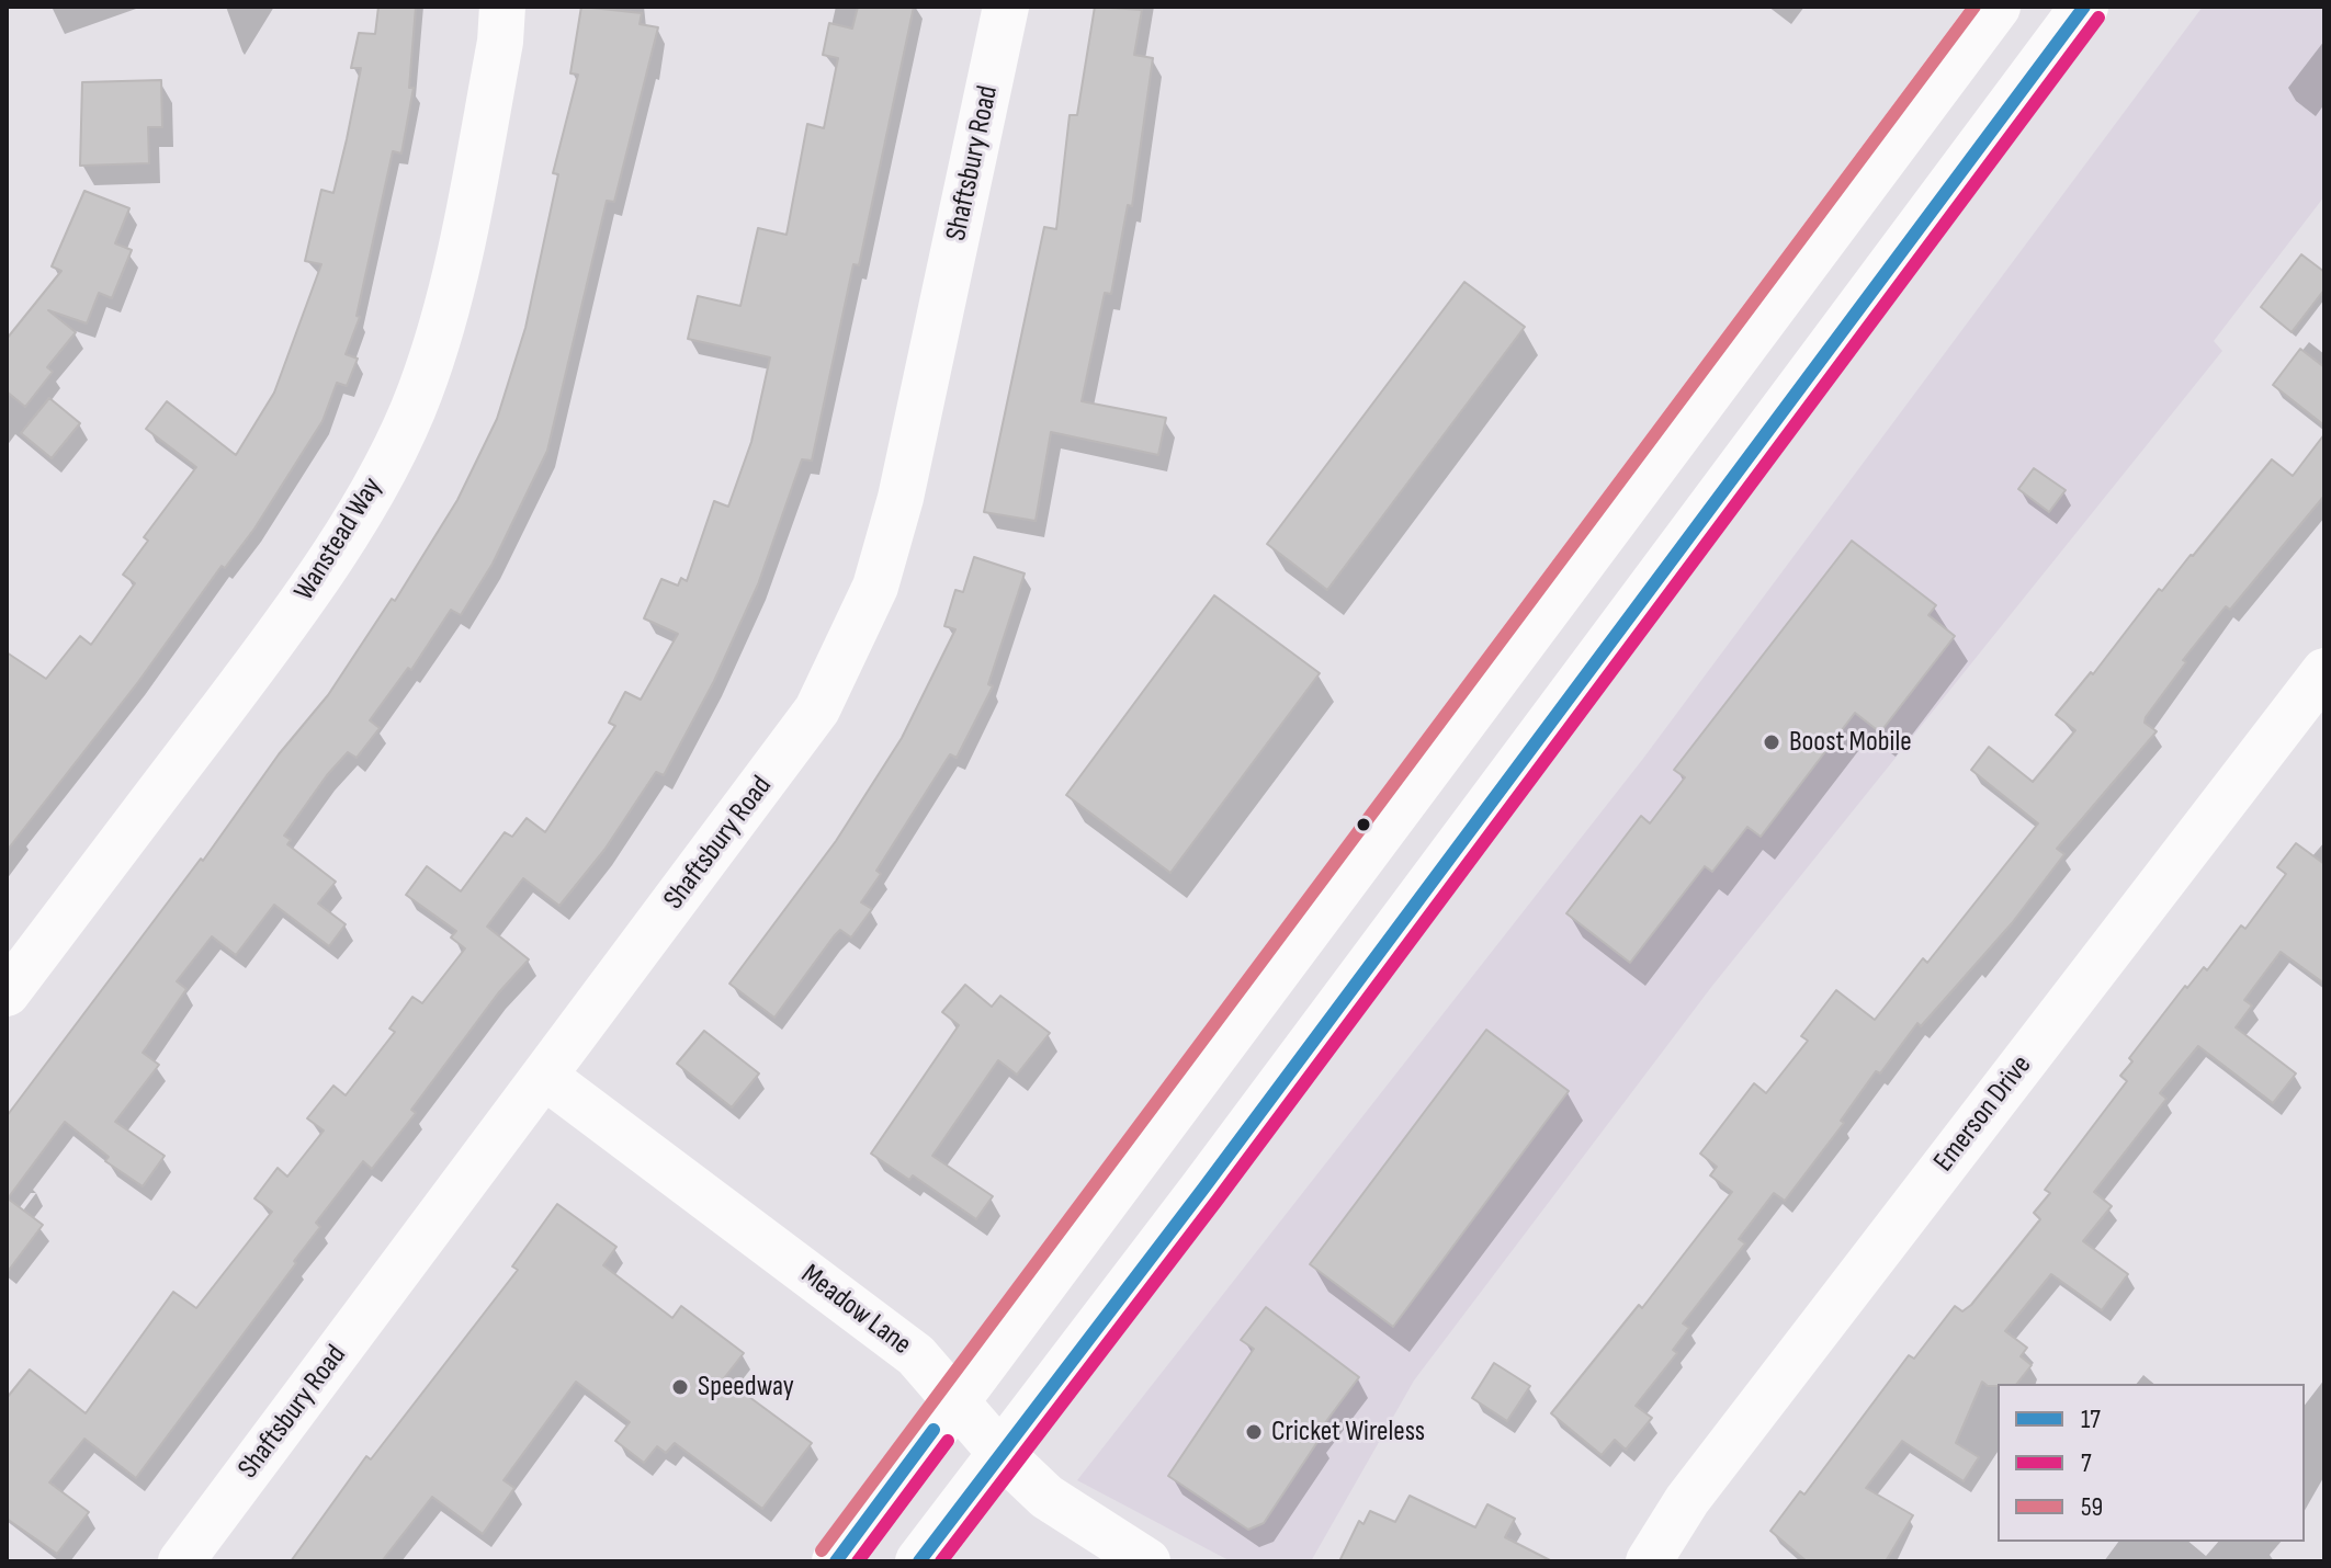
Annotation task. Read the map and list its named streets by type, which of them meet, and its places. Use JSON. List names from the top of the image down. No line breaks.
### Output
{"streets":{"street":["Shaftsbury Road","Wanstead Way","Emerson Drive","Meadow Lane"]},"crossings":[["Shaftsbury Road","Meadow Lane"]],"places":["Boost Mobile","Speedway","Cricket Wireless"],"lines":["transit line 17","transit line 59","transit line 7"],"legend":["17","7","59"]}
